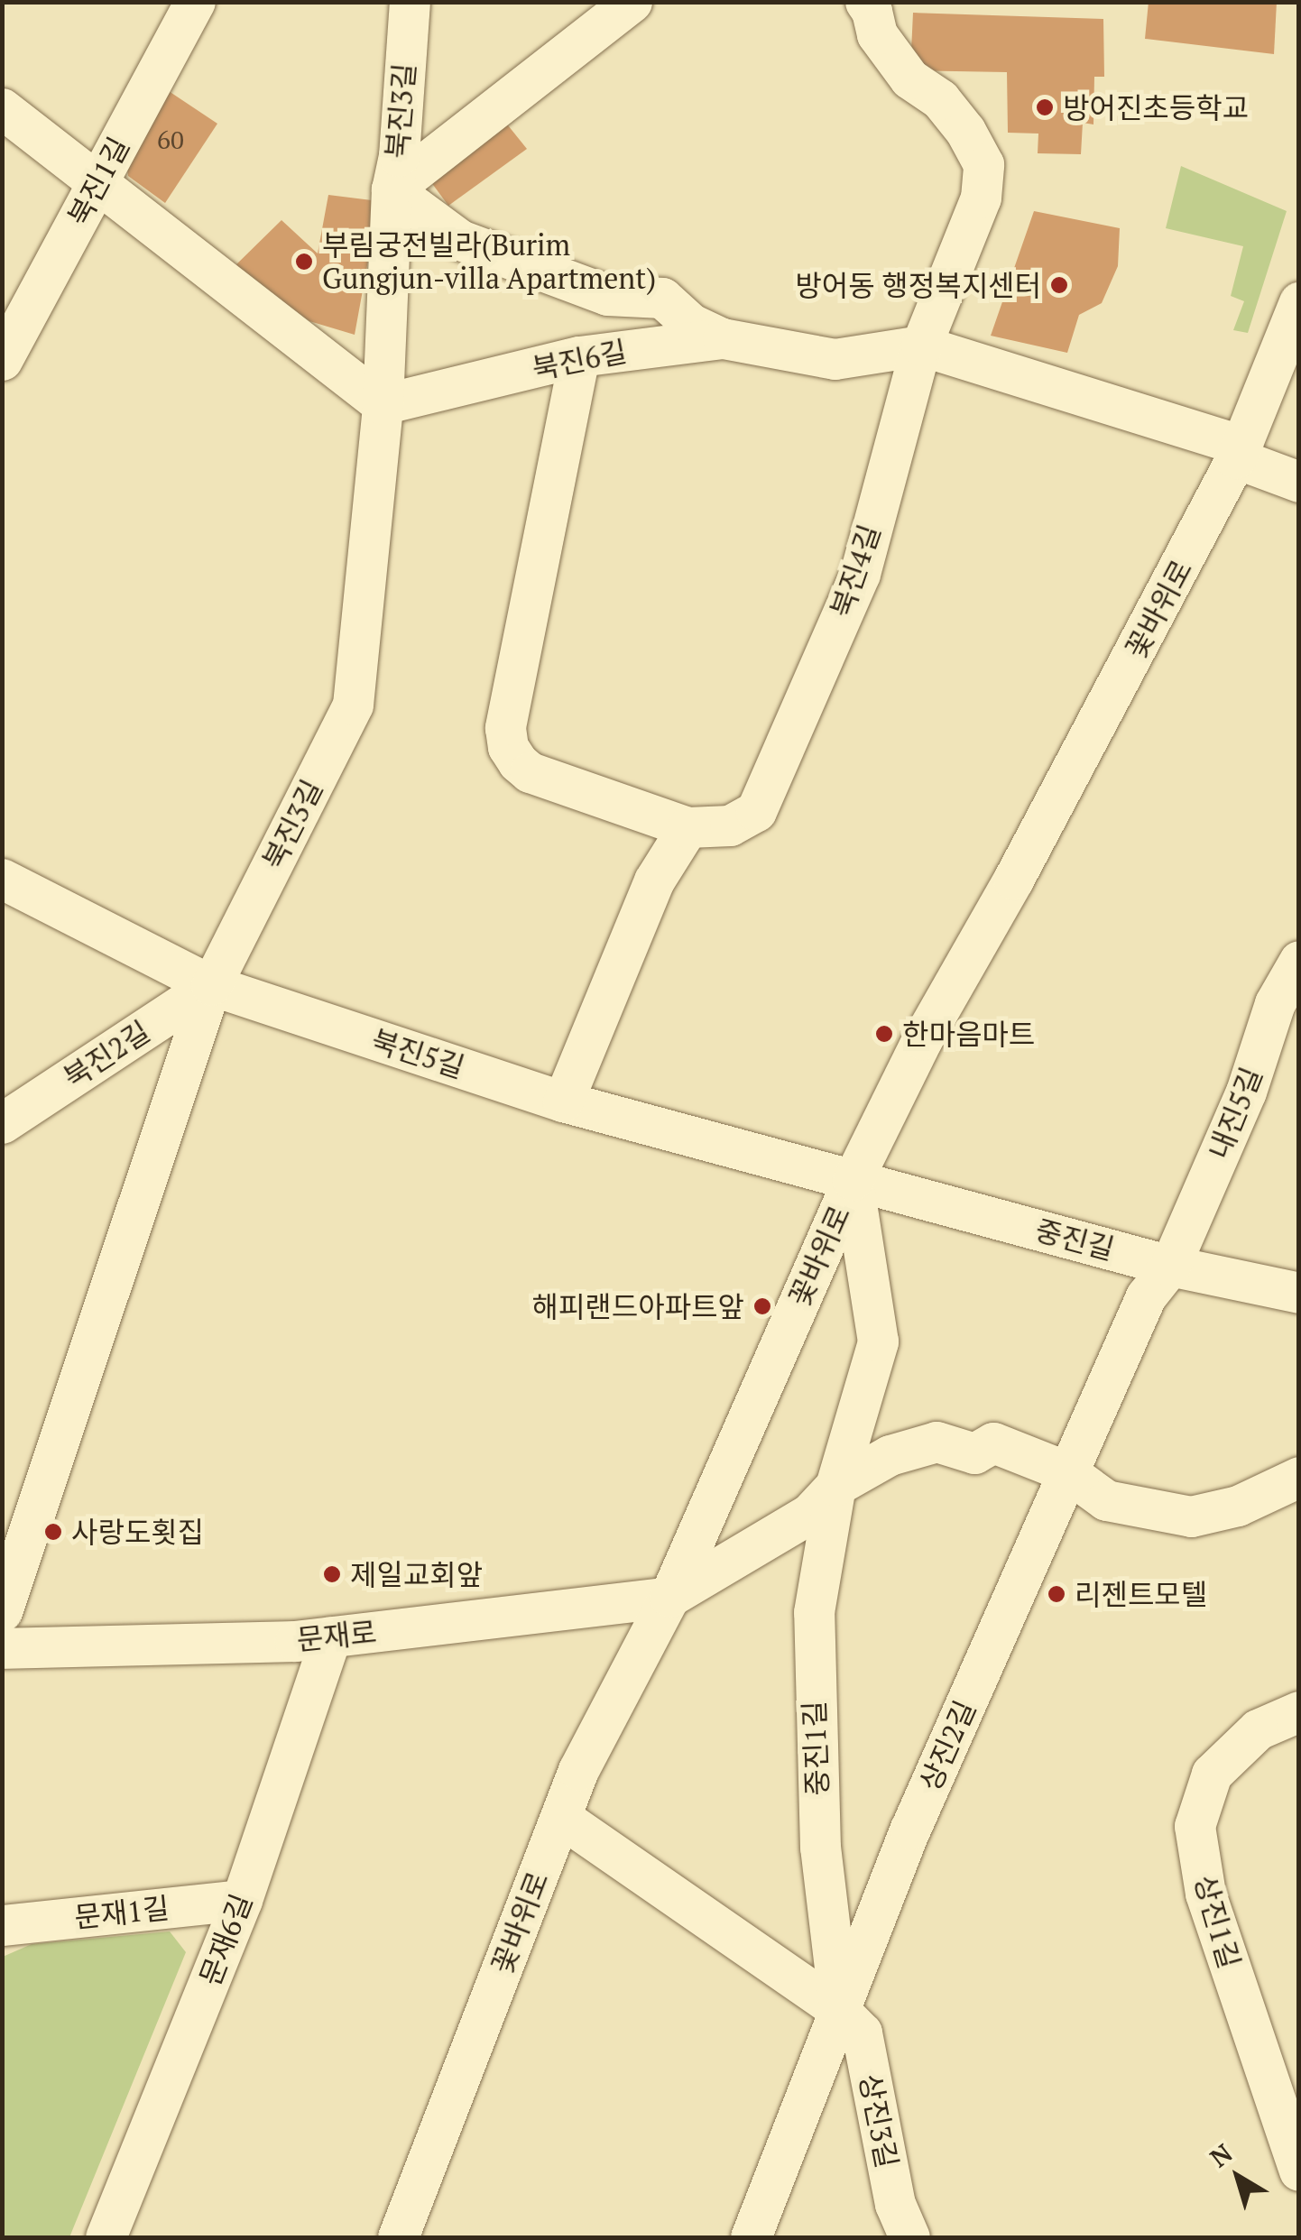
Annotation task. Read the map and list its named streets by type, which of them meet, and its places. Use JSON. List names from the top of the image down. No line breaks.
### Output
{"streets":{"street":["북진3길","북진1길","북진6길","북진4길","꽃바위로","북진5길","북진2길","내진5길","중진길","문재로","상진2길","중진1길","문재1길","상진1길","문재6길","상진3길"]},"crossings":[["북진3길","북진6길"],["북진3길","북진5길"],["북진3길","북진2길"],["북진6길","북진4길"],["북진6길","꽃바위로"],["꽃바위로","북진5길"],["꽃바위로","중진길"],["꽃바위로","문재로"],["꽃바위로","중진1길"],["북진5길","북진2길"],["북진5길","중진길"],["북진5길","중진1길"],["내진5길","중진길"],["내진5길","상진2길"],["중진길","상진2길"],["중진길","중진1길"],["문재로","중진1길"],["문재로","문재6길"],["상진2길","중진1길"],["상진2길","상진3길"],["중진1길","상진3길"],["문재1길","문재6길"]],"places":["방어진초등학교","부림궁전빌라(Burim Gungjun-villa Apartment)","방어동 행정복지센터","한마음마트","해피랜드아파트앞","사랑도횟집","제일교회앞","리젠트모텔"],"house_numbers":["60"],"north":"top left"}
